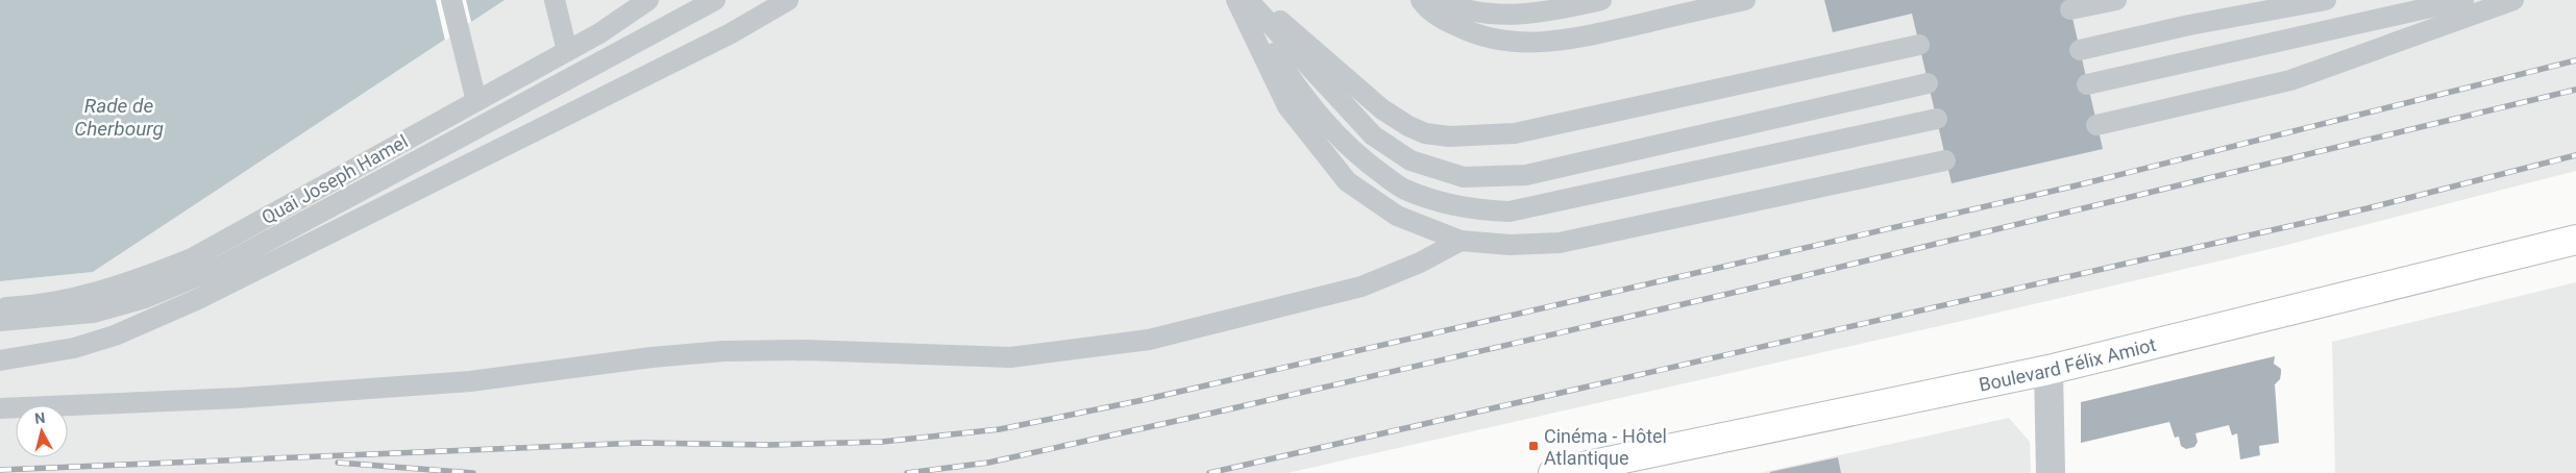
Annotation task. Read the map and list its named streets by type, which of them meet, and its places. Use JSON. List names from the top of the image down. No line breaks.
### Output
{"streets":{"main road":["Boulevard Félix Amiot"],"lane":["Quai Joseph Hamel"]},"water":["Rade de Cherbourg"],"places":{"transit":["Cinéma - Hôtel Atlantique"]},"north":"top"}
